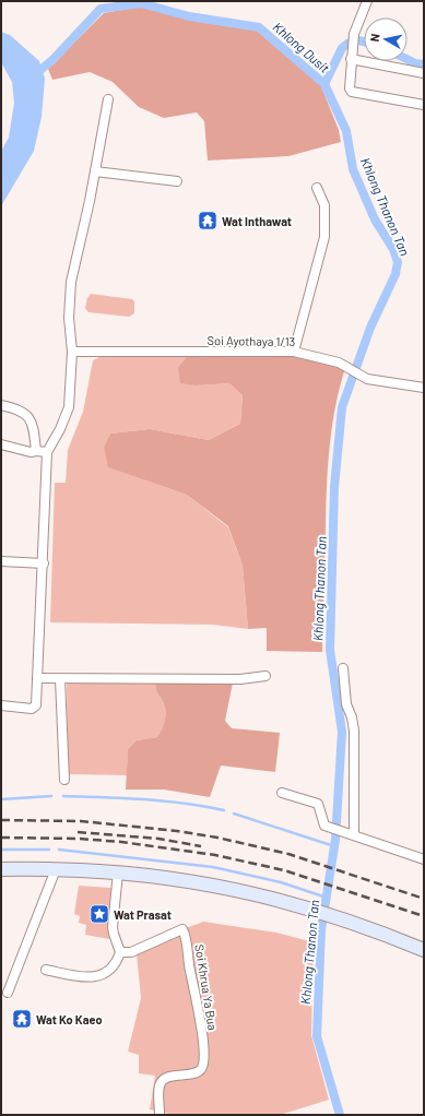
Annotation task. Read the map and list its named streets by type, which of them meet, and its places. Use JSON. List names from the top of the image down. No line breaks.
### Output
{"streets":{"street":["Soi Ayothaya 1/13","Soi Khrua Ya Bua"]},"water":["Khlong Dusit","Khlong Thanon Tan"],"places":{"temple":["Wat Inthawat","Wat Ko Kaeo"],"place":["Wat Prasat"]},"north":"left"}
